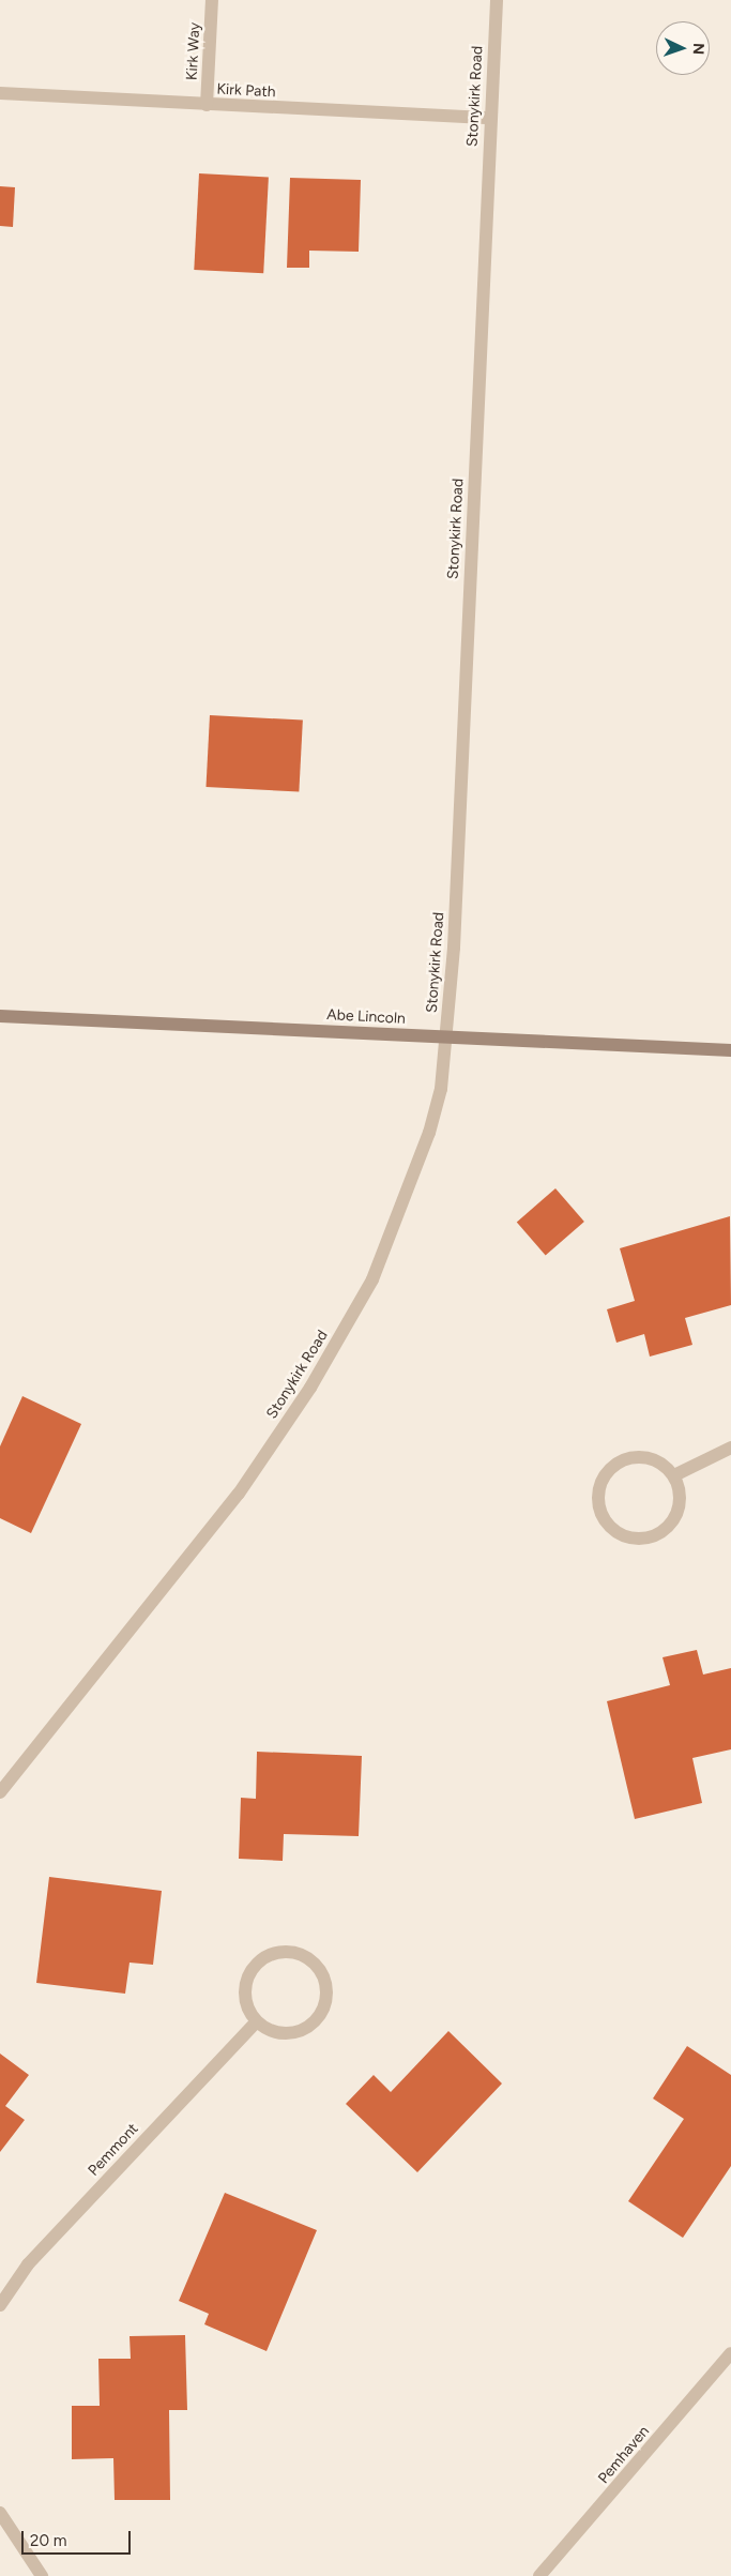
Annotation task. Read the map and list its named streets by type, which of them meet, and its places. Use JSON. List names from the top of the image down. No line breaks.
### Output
{"streets":{"street":["Kirk Way","Kirk Path","Stonykirk Road","Abe Lincoln","Pemmont","Pemhaven"]},"crossings":[["Kirk Way","Kirk Path"],["Kirk Path","Stonykirk Road"],["Stonykirk Road","Abe Lincoln"]],"scale_bar":"20 m","north":"right"}
